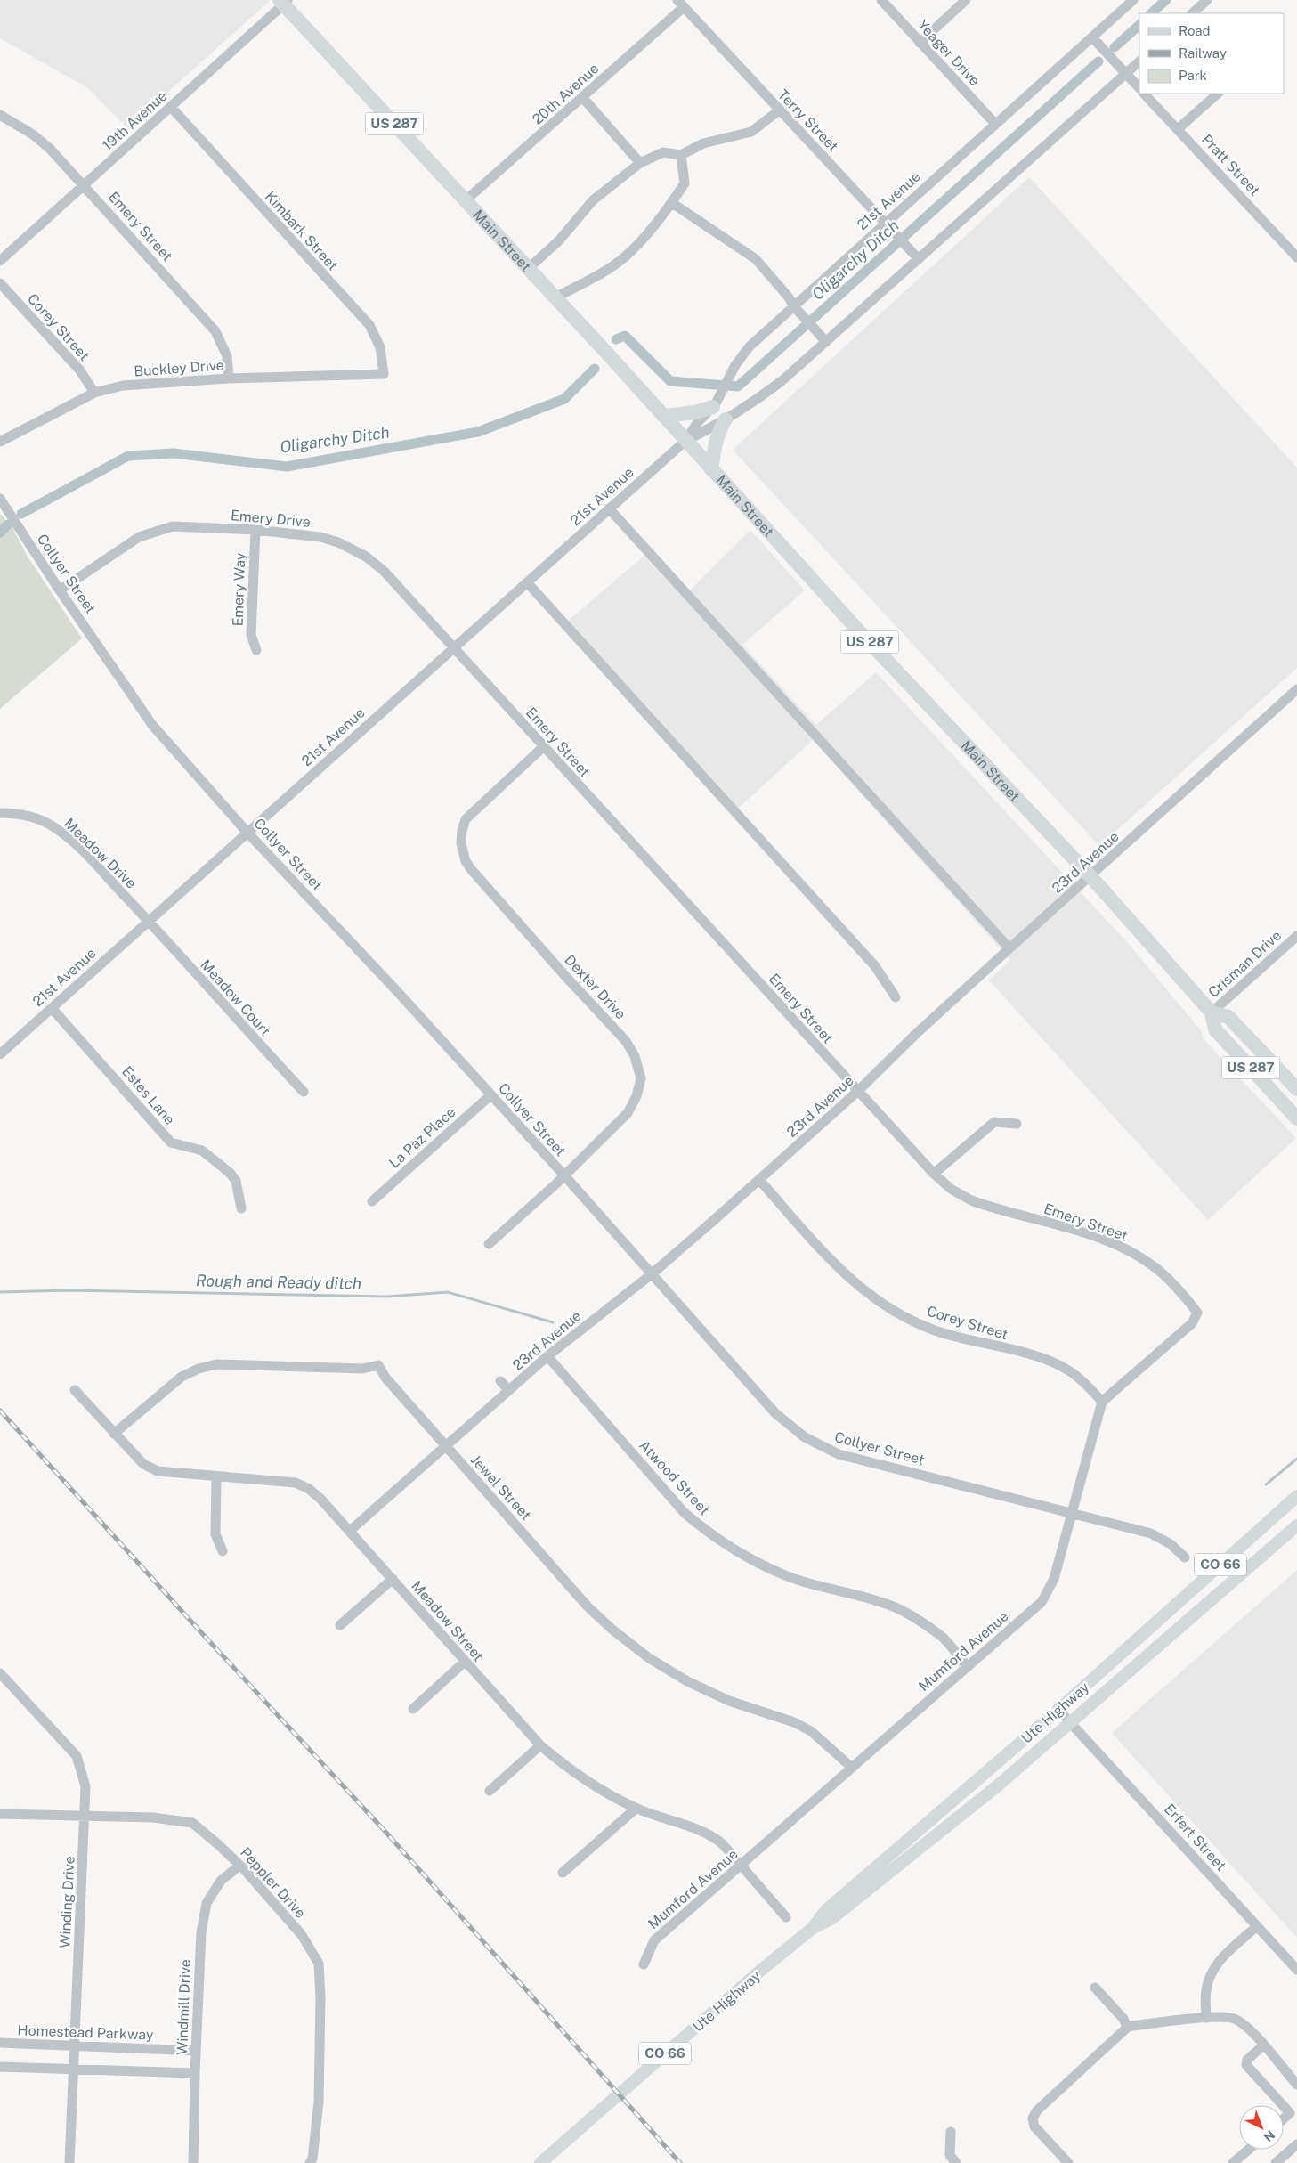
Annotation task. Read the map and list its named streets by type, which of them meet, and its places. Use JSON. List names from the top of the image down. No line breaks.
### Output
{"streets":{"highway":["US 287","Main Street"],"main road":["CO 66","Ute Highway"],"street":["Yeager Drive","20th Avenue","19th Avenue","Terry Street","Pratt Street","21st Avenue","Emery Street","Kimbark Street","Corey Street","Buckley Drive","Emery Drive","Collyer Street","Emery Way","Meadow Drive","23rd Avenue","Crisman Drive","Dexter Drive","Meadow Court","Estes Lane","La Paz Place","Atwood Street","Jewel Street","Meadow Street","Mumford Avenue","Erfert Street","Peppler Drive","Winding Drive","Windmill Drive","Homestead Parkway"]},"crossings":[["Yeager Drive","21st Avenue"],["20th Avenue","Terry Street"],["20th Avenue","Main Street"],["19th Avenue","Emery Street"],["19th Avenue","Kimbark Street"],["19th Avenue","Main Street"],["Terry Street","21st Avenue"],["21st Avenue","Emery Street"],["21st Avenue","Main Street"],["21st Avenue","Emery Drive"],["21st Avenue","Collyer Street"],["21st Avenue","Meadow Drive"],["21st Avenue","Meadow Court"],["21st Avenue","Estes Lane"],["Emery Street","Corey Street"],["Emery Street","Buckley Drive"],["Emery Street","Emery Drive"],["Emery Street","23rd Avenue"],["Emery Street","Dexter Drive"],["Emery Street","Mumford Avenue"],["Kimbark Street","Buckley Drive"],["Main Street","23rd Avenue"],["Main Street","Crisman Drive"],["Corey Street","Buckley Drive"],["Corey Street","23rd Avenue"],["Corey Street","Mumford Avenue"],["Emery Drive","Collyer Street"],["Emery Drive","Emery Way"],["Collyer Street","23rd Avenue"],["Collyer Street","Dexter Drive"],["Collyer Street","La Paz Place"],["Collyer Street","Mumford Avenue"],["Meadow Drive","Meadow Court"],["23rd Avenue","Atwood Street"],["23rd Avenue","Jewel Street"],["23rd Avenue","Meadow Street"],["Atwood Street","Mumford Avenue"],["Jewel Street","Meadow Street"],["Jewel Street","Mumford Avenue"],["Meadow Street","Mumford Avenue"],["Ute Highway","Erfert Street"],["Peppler Drive","Winding Drive"],["Peppler Drive","Windmill Drive"],["Winding Drive","Homestead Parkway"],["Windmill Drive","Homestead Parkway"]],"water":["Oligarchy Ditch","Rough and Ready ditch"],"legend":["Road","Railway","Park"],"north":"bottom right"}
